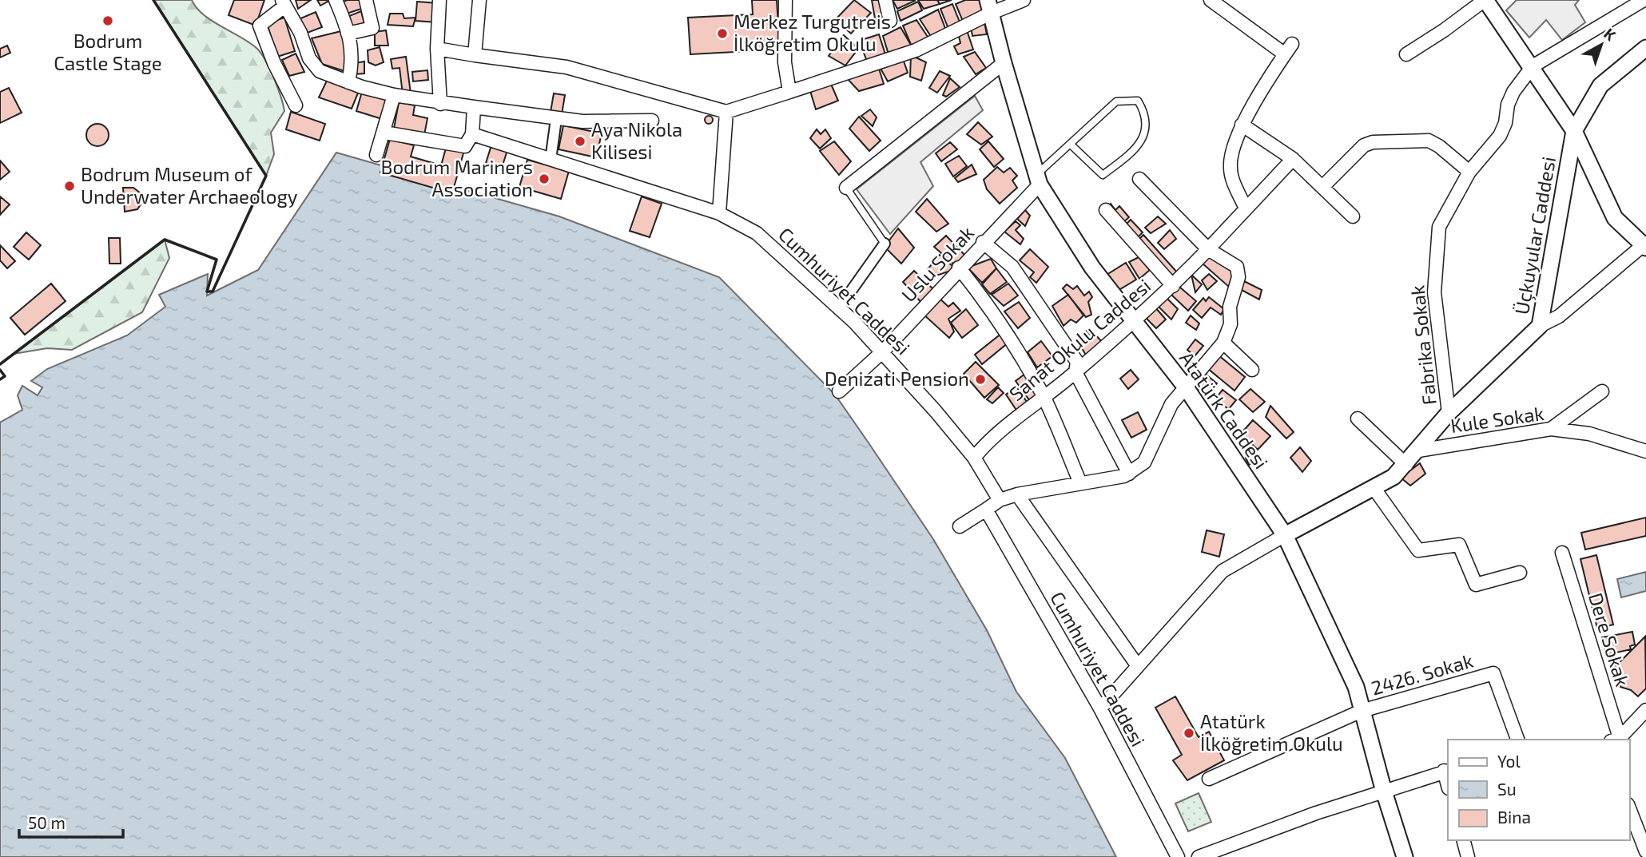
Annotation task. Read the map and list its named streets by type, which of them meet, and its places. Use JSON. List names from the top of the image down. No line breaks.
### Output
{"streets":{"street":["Üçkuyular Caddesi","Uslu Sokak","Cumhuriyet Caddesi","Sanat Okulu Caddesi","Fabrika Sokak","Atatürk Caddesi","Kule Sokak","Dere Sokak","2426. Sokak"]},"crossings":[["Üçkuyular Caddesi","Fabrika Sokak"],["Üçkuyular Caddesi","Atatürk Caddesi"],["Üçkuyular Caddesi","Kule Sokak"],["Uslu Sokak","Cumhuriyet Caddesi"],["Uslu Sokak","Atatürk Caddesi"],["Cumhuriyet Caddesi","Sanat Okulu Caddesi"],["Sanat Okulu Caddesi","Atatürk Caddesi"],["Atatürk Caddesi","2426. Sokak"]],"places":["Bodrum Castle Stage","Merkez Turgutreis İlköğretim Okulu","Aya Nikola Kilisesi","Bodrum Mariners Association","Bodrum Museum of Underwater Archaeology","Denizati Pension","Atatürk İlköğretim Okulu"],"legend":["Yol","Su","Bina"],"scale_bar":"50 m","north":"top right"}
